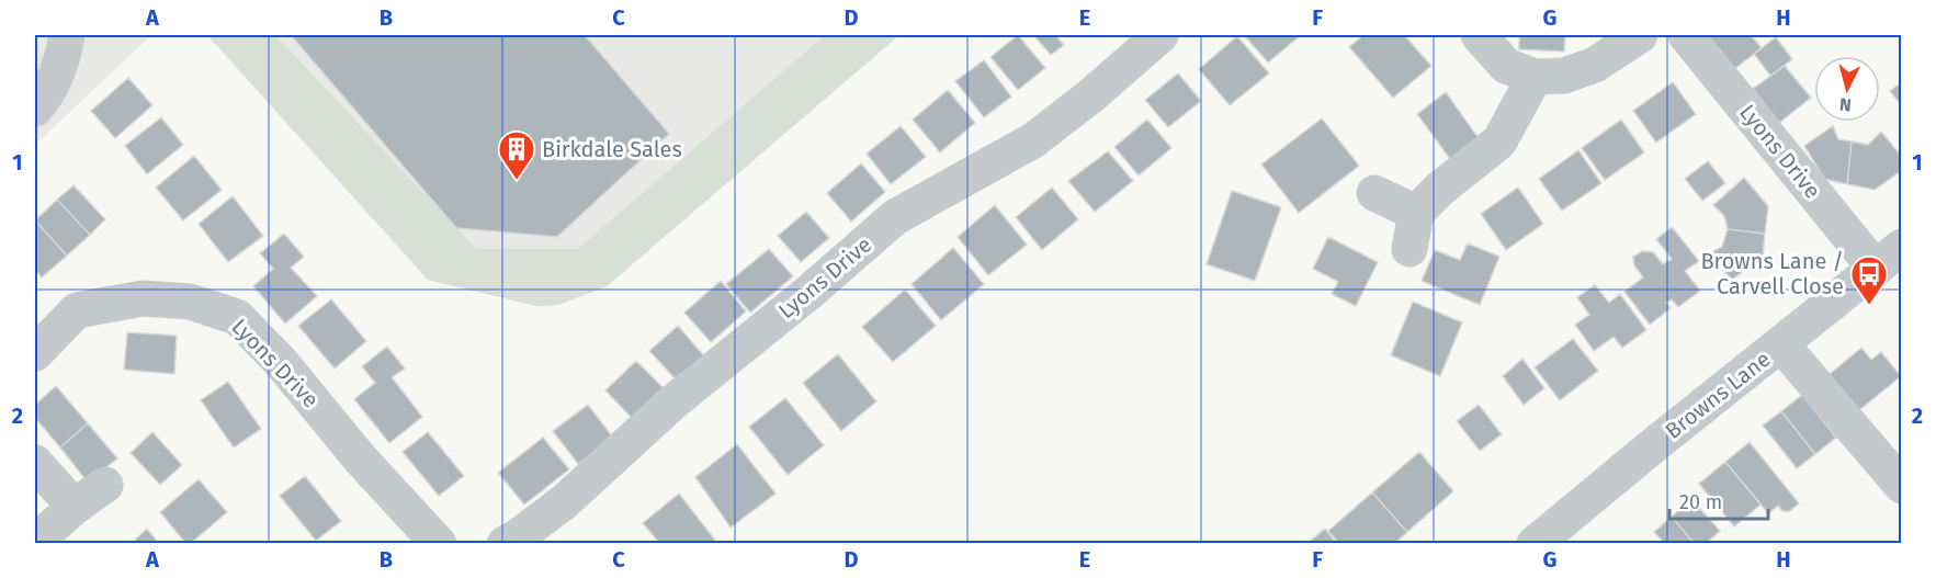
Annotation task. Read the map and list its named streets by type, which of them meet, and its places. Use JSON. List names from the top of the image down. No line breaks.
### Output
{"streets":{"street":["Lyons Drive","Browns Lane"]},"crossings":[["Lyons Drive","Browns Lane"]],"places":{"building":["Birkdale Sales"],"bus stop":["Browns Lane / Carvell Close"]},"scale_bar":"20 m","north":"bottom","grid":{"columns":["A","B","C","D","E","F","G","H"],"rows":["1","2"]}}
